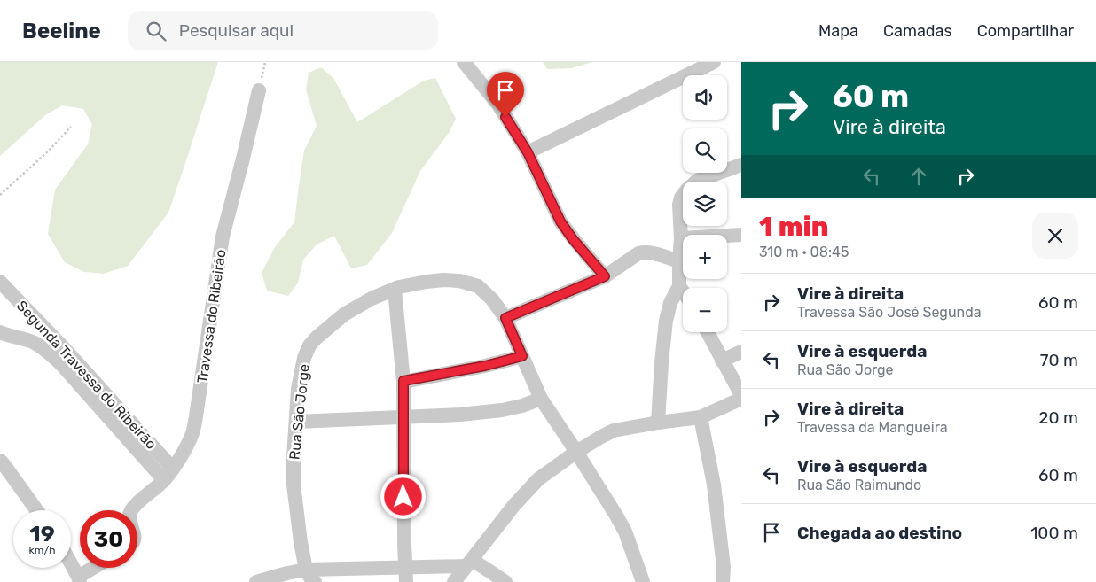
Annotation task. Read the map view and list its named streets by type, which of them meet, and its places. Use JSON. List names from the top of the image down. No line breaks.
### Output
{"streets":{"street":["Travessa do Ribeirão","Segunda Travessa do Ribeirão","Rua São Jorge"]},"crossings":[["Travessa do Ribeirão","Segunda Travessa do Ribeirão"]],"page":{"header":"Beeline","search":"Pesquisar aqui","nav":["Mapa","Camadas","Compartilhar"],"turn":["60 m","Vire à direita"],"map_buttons":["+","−"],"heading":["1 min","310 m · 08:45"],"list":[{"name":"Vire à direita","note":"Travessa São José Segunda","value":"60 m"},{"name":"Vire à esquerda","note":"Rua São Jorge","value":"70 m"},{"name":"Vire à direita","note":"Travessa da Mangueira","value":"20 m"},{"name":"Vire à esquerda","note":"Rua São Raimundo","value":"60 m"},{"name":"Chegada ao destino","value":"100 m"}],"speed":"19 km/h","limit":"30"}}
